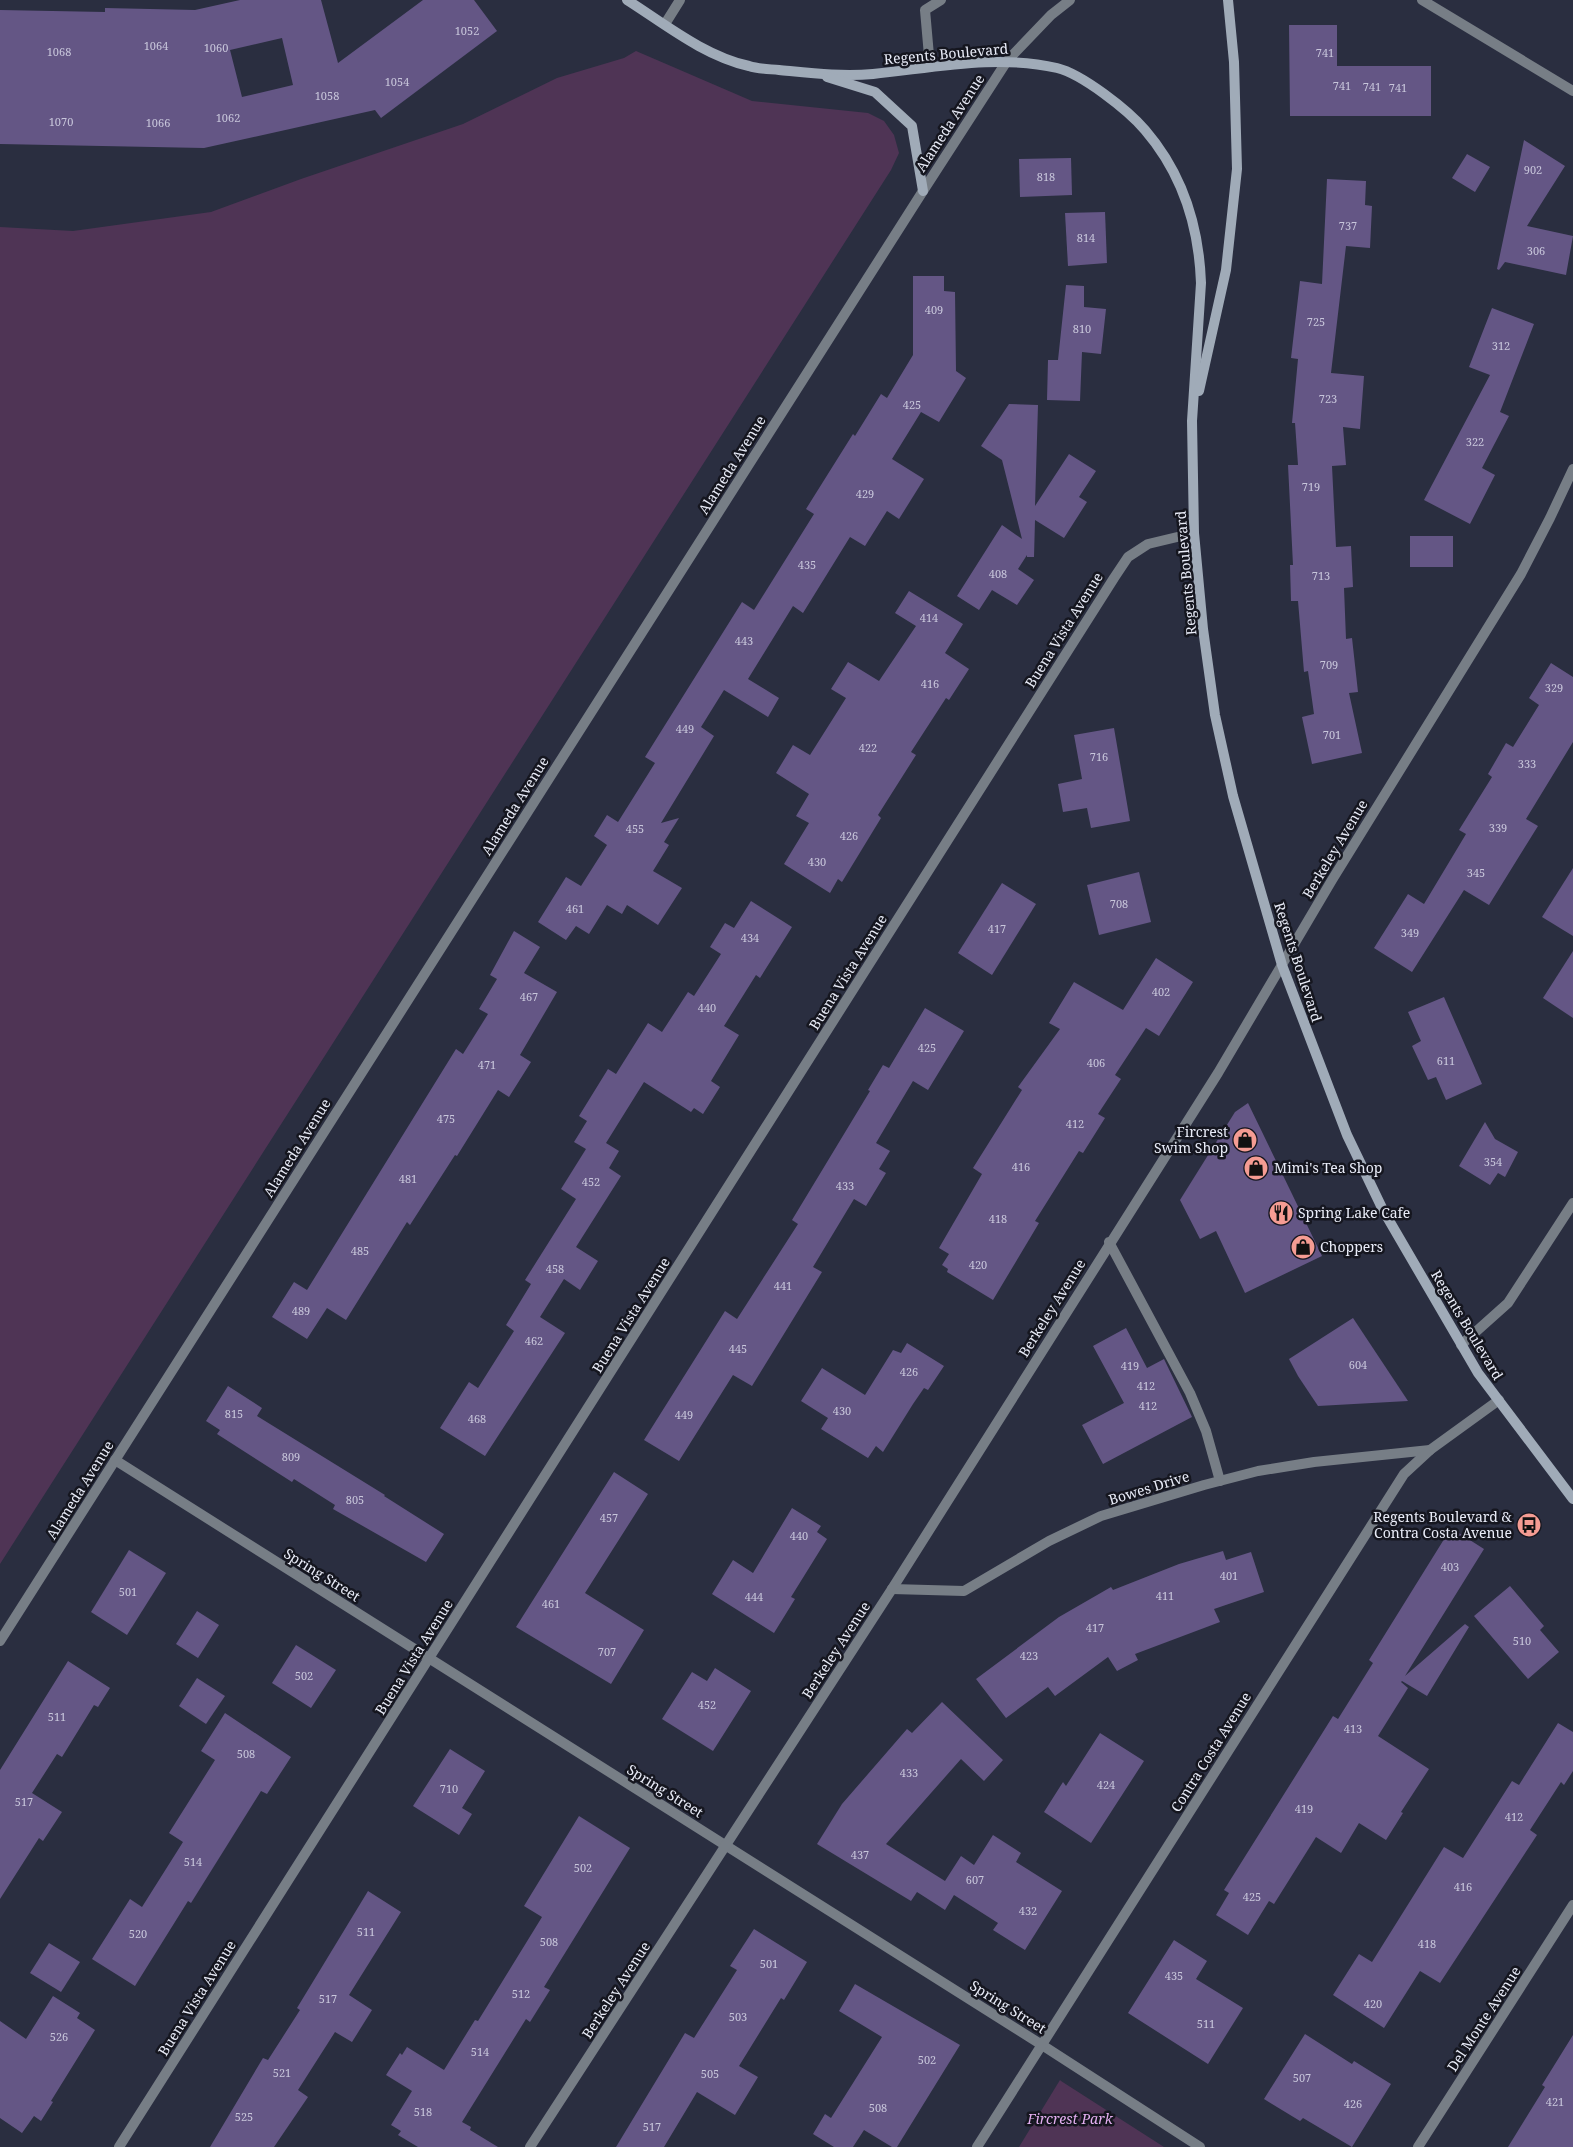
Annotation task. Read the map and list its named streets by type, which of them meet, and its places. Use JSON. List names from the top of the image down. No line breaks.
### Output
{"streets":{"main road":["Regents Boulevard"],"street":["Alameda Avenue","Buena Vista Avenue","Berkeley Avenue","Bowes Drive","Spring Street","Contra Costa Avenue","Del Monte Avenue"]},"crossings":[["Regents Boulevard","Alameda Avenue"],["Regents Boulevard","Buena Vista Avenue"],["Regents Boulevard","Berkeley Avenue"],["Regents Boulevard","Contra Costa Avenue"],["Alameda Avenue","Spring Street"],["Buena Vista Avenue","Spring Street"],["Berkeley Avenue","Bowes Drive"],["Berkeley Avenue","Spring Street"],["Bowes Drive","Contra Costa Avenue"],["Spring Street","Contra Costa Avenue"]],"parks":["Fircrest Park"],"places":{"shop":["Fircrest Swim Shop","Mimi's Tea Shop","Choppers"],"restaurant":["Spring Lake Cafe"],"bus stop":["Regents Boulevard & Contra Costa Avenue"]},"house_numbers":["1052","1064","1060","1068","741","1054","741","741","741","1058","1062","1070","1066","902","818","737","814","306","409","725","810","312","723","425","322","719","429","435","408","713","414","443","709","416","329","449","701","422","716","333","339","455","426","430","345","708","461","417","349","434","402","467","440","425","611","406","471","475","412","354","416","481","452","433","418","485","420","458","441","489","462","445","604","419","426","412","412","430","815","449","468","809","805","457","440","403","401","501","411","444","461","417","510","707","423","502","452","511","413","508","433","424","710","517","419","412","437","514","502","607","416","425","432","511","520","508","418","501","435","512","517","420","503","511","526","514","502","521","505","507","421","426","508","518","525","517"]}
